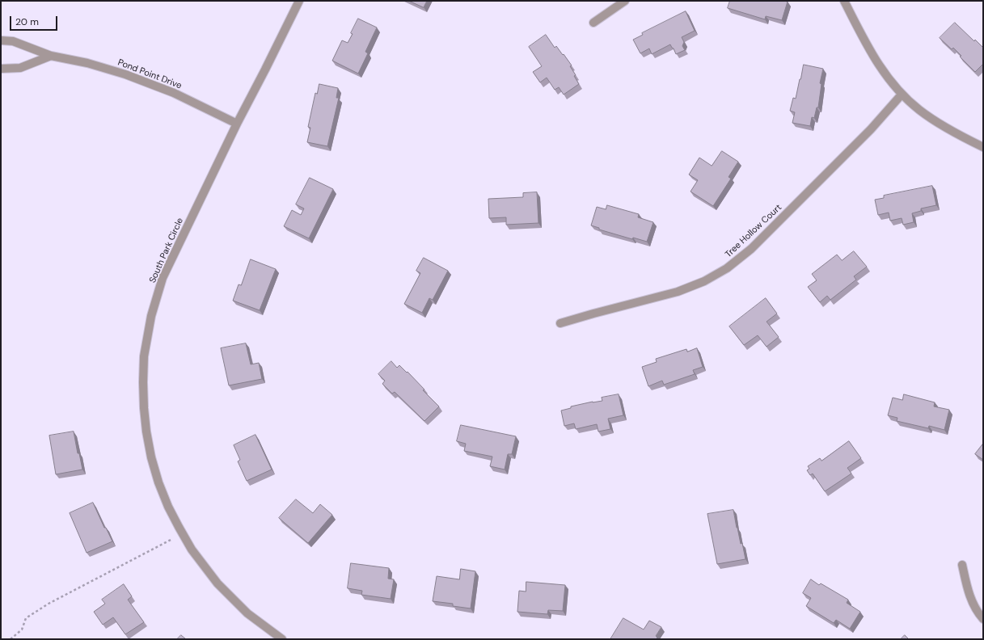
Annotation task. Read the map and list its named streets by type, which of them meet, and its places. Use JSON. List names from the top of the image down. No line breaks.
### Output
{"streets":{"street":["Pond Point Drive","Tree Hollow Court","South Park Circle"]},"crossings":[["Pond Point Drive","South Park Circle"]],"scale_bar":"20 m"}
